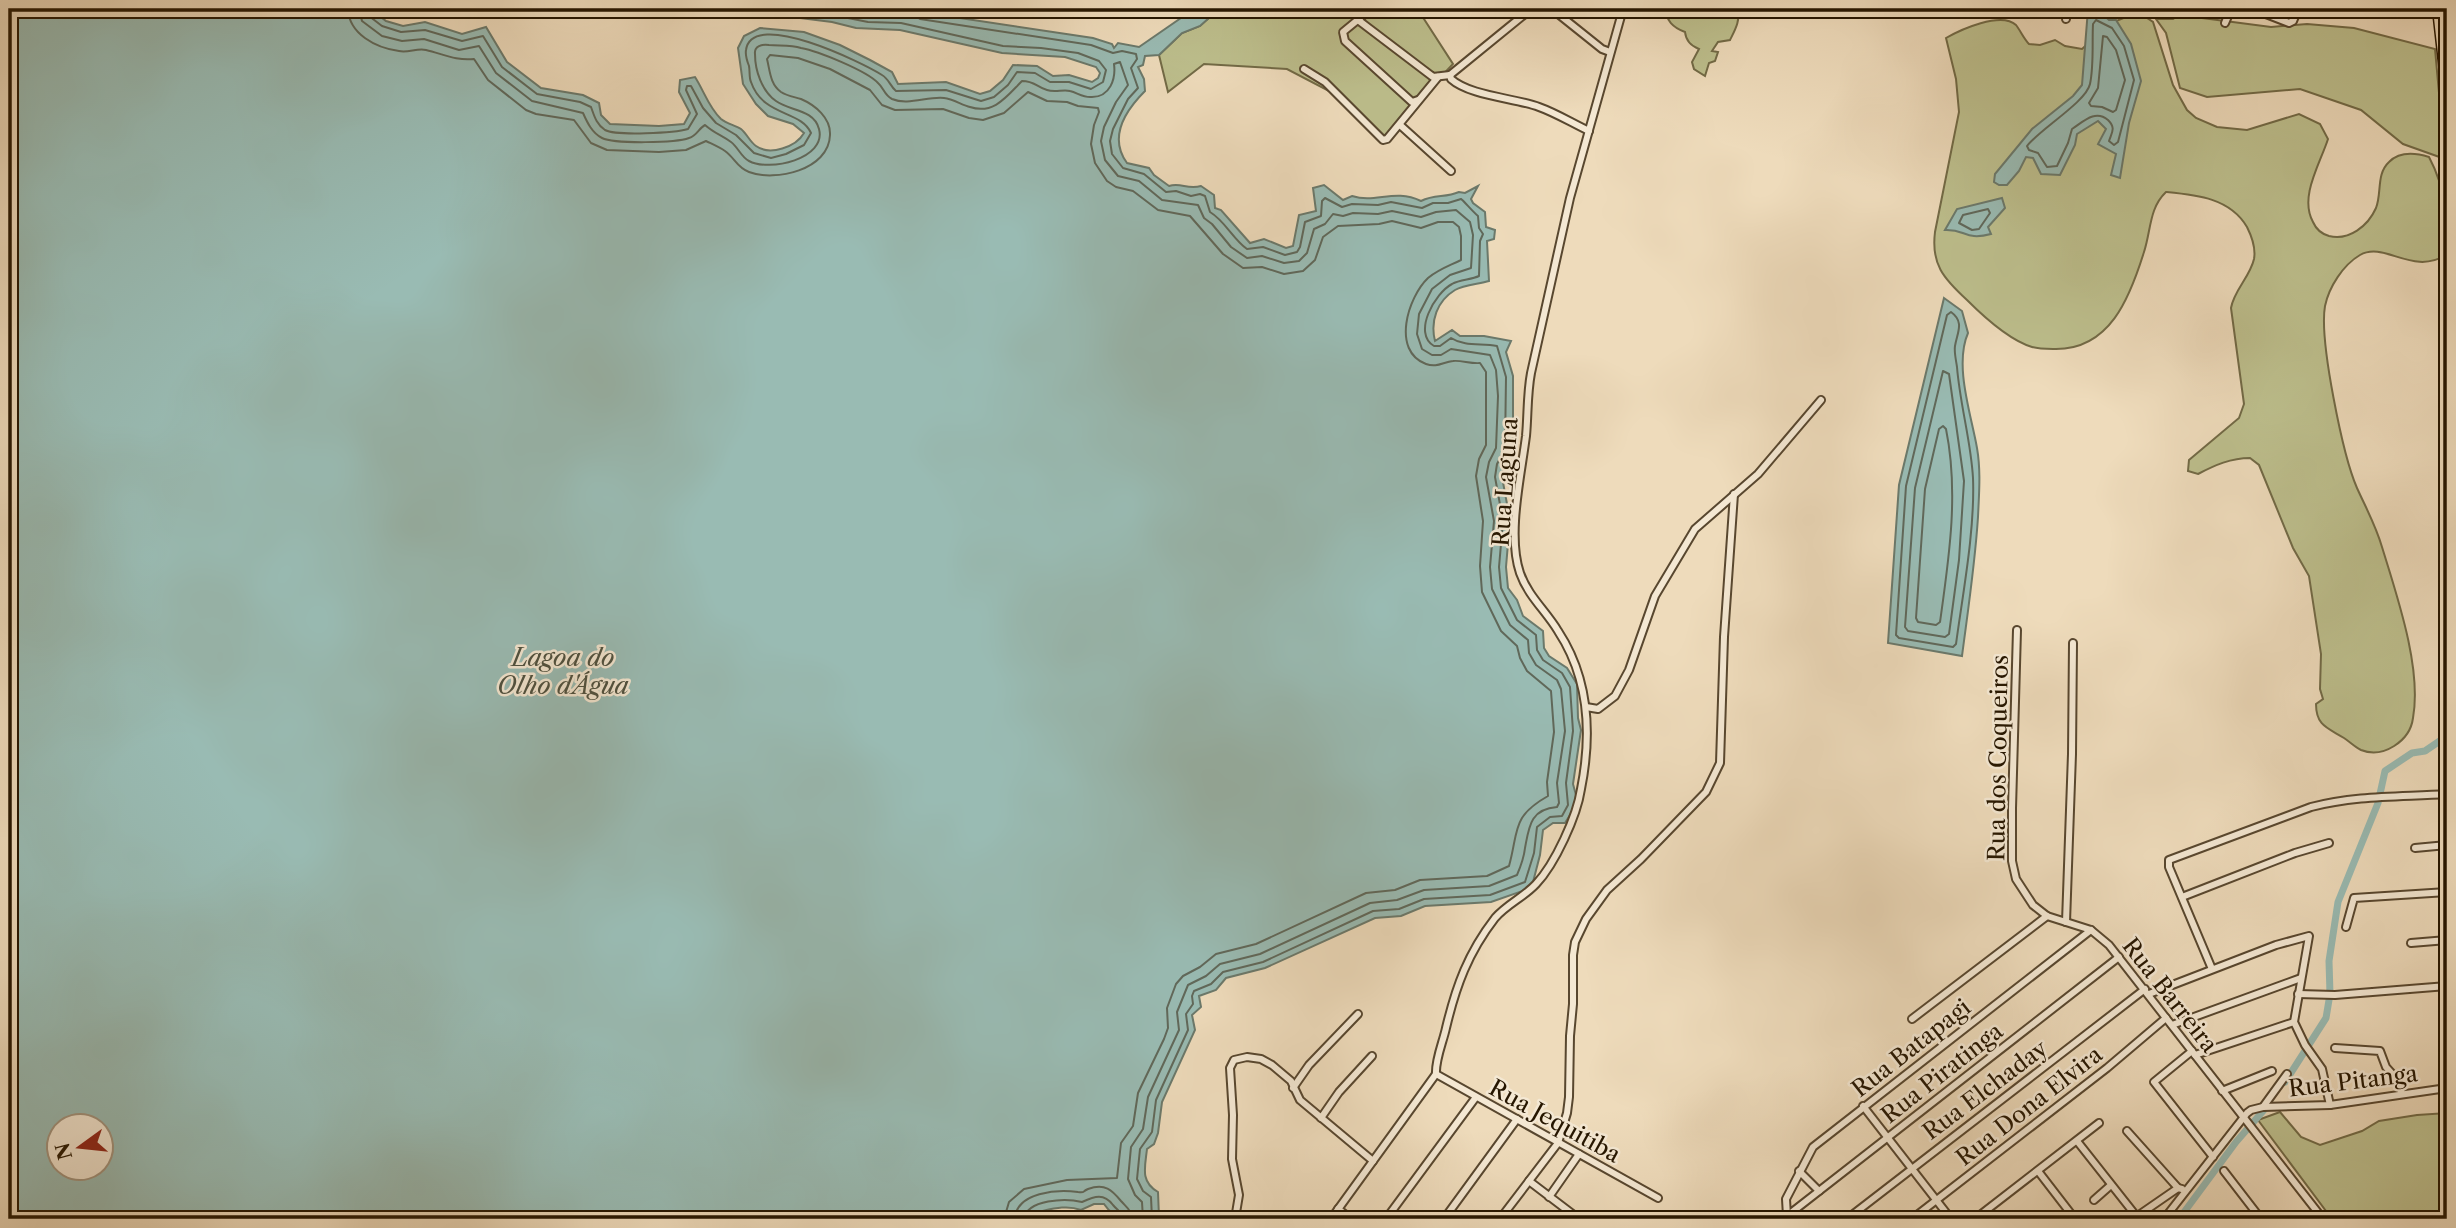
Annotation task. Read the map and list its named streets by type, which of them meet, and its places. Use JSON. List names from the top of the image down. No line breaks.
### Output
{"streets":{"street":["Rua Laguna","Rua dos Coqueiros","Rua Barreira","Rua Batapagi","Rua Piratinga","Rua Pitanga","Rua Elchaday","Rua Dona Elvira","Rua Jequitiba"]},"crossings":[["Rua Laguna","Rua Jequitiba"],["Rua dos Coqueiros","Rua Barreira"],["Rua Barreira","Rua Batapagi"],["Rua Barreira","Rua Piratinga"],["Rua Barreira","Rua Elchaday"],["Rua Barreira","Rua Dona Elvira"],["Rua Batapagi","Rua Piratinga"]],"water":["Lagoa do Olho d'Água"],"north":"left"}
